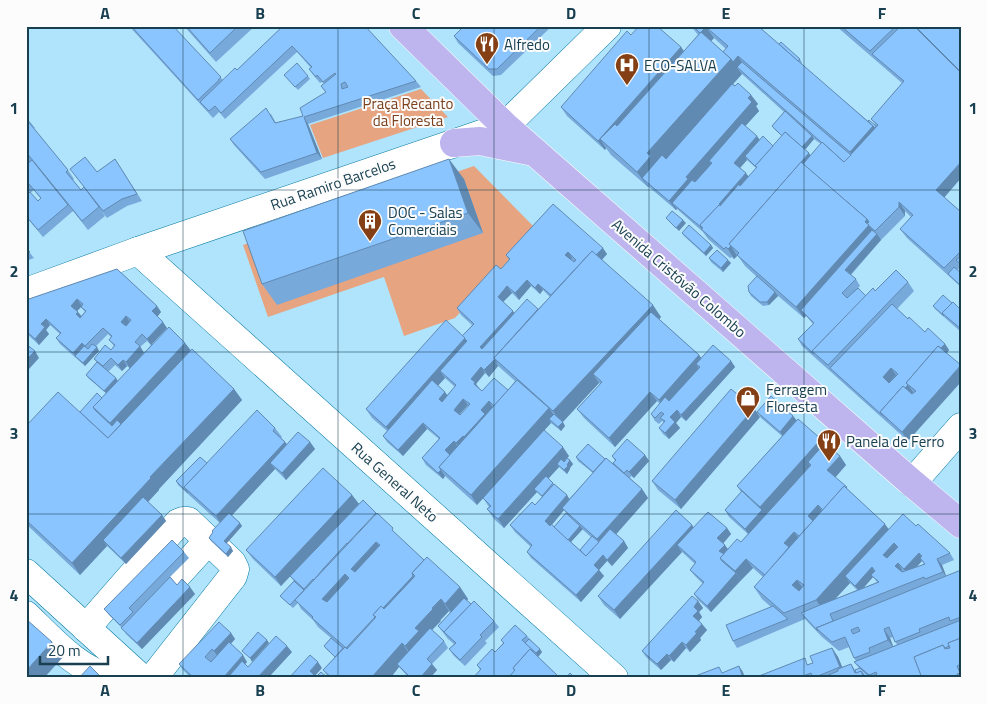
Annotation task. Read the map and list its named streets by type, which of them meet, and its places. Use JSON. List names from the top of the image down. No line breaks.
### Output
{"streets":{"main road":["Avenida Cristóvão Colombo"],"street":["Rua Ramiro Barcelos","Rua General Neto"]},"crossings":[["Rua Ramiro Barcelos","Avenida Cristóvão Colombo"],["Rua Ramiro Barcelos","Rua General Neto"]],"parks":["Praça Recanto da Floresta"],"places":{"restaurant":["Alfredo","Panela de Ferro"],"hospital":["ECO-SALVA"],"building":["DOC - Salas Comerciais"],"shop":["Ferragem Floresta"]},"scale_bar":"20 m","grid":{"columns":["A","B","C","D","E","F"],"rows":["1","2","3","4"]}}
